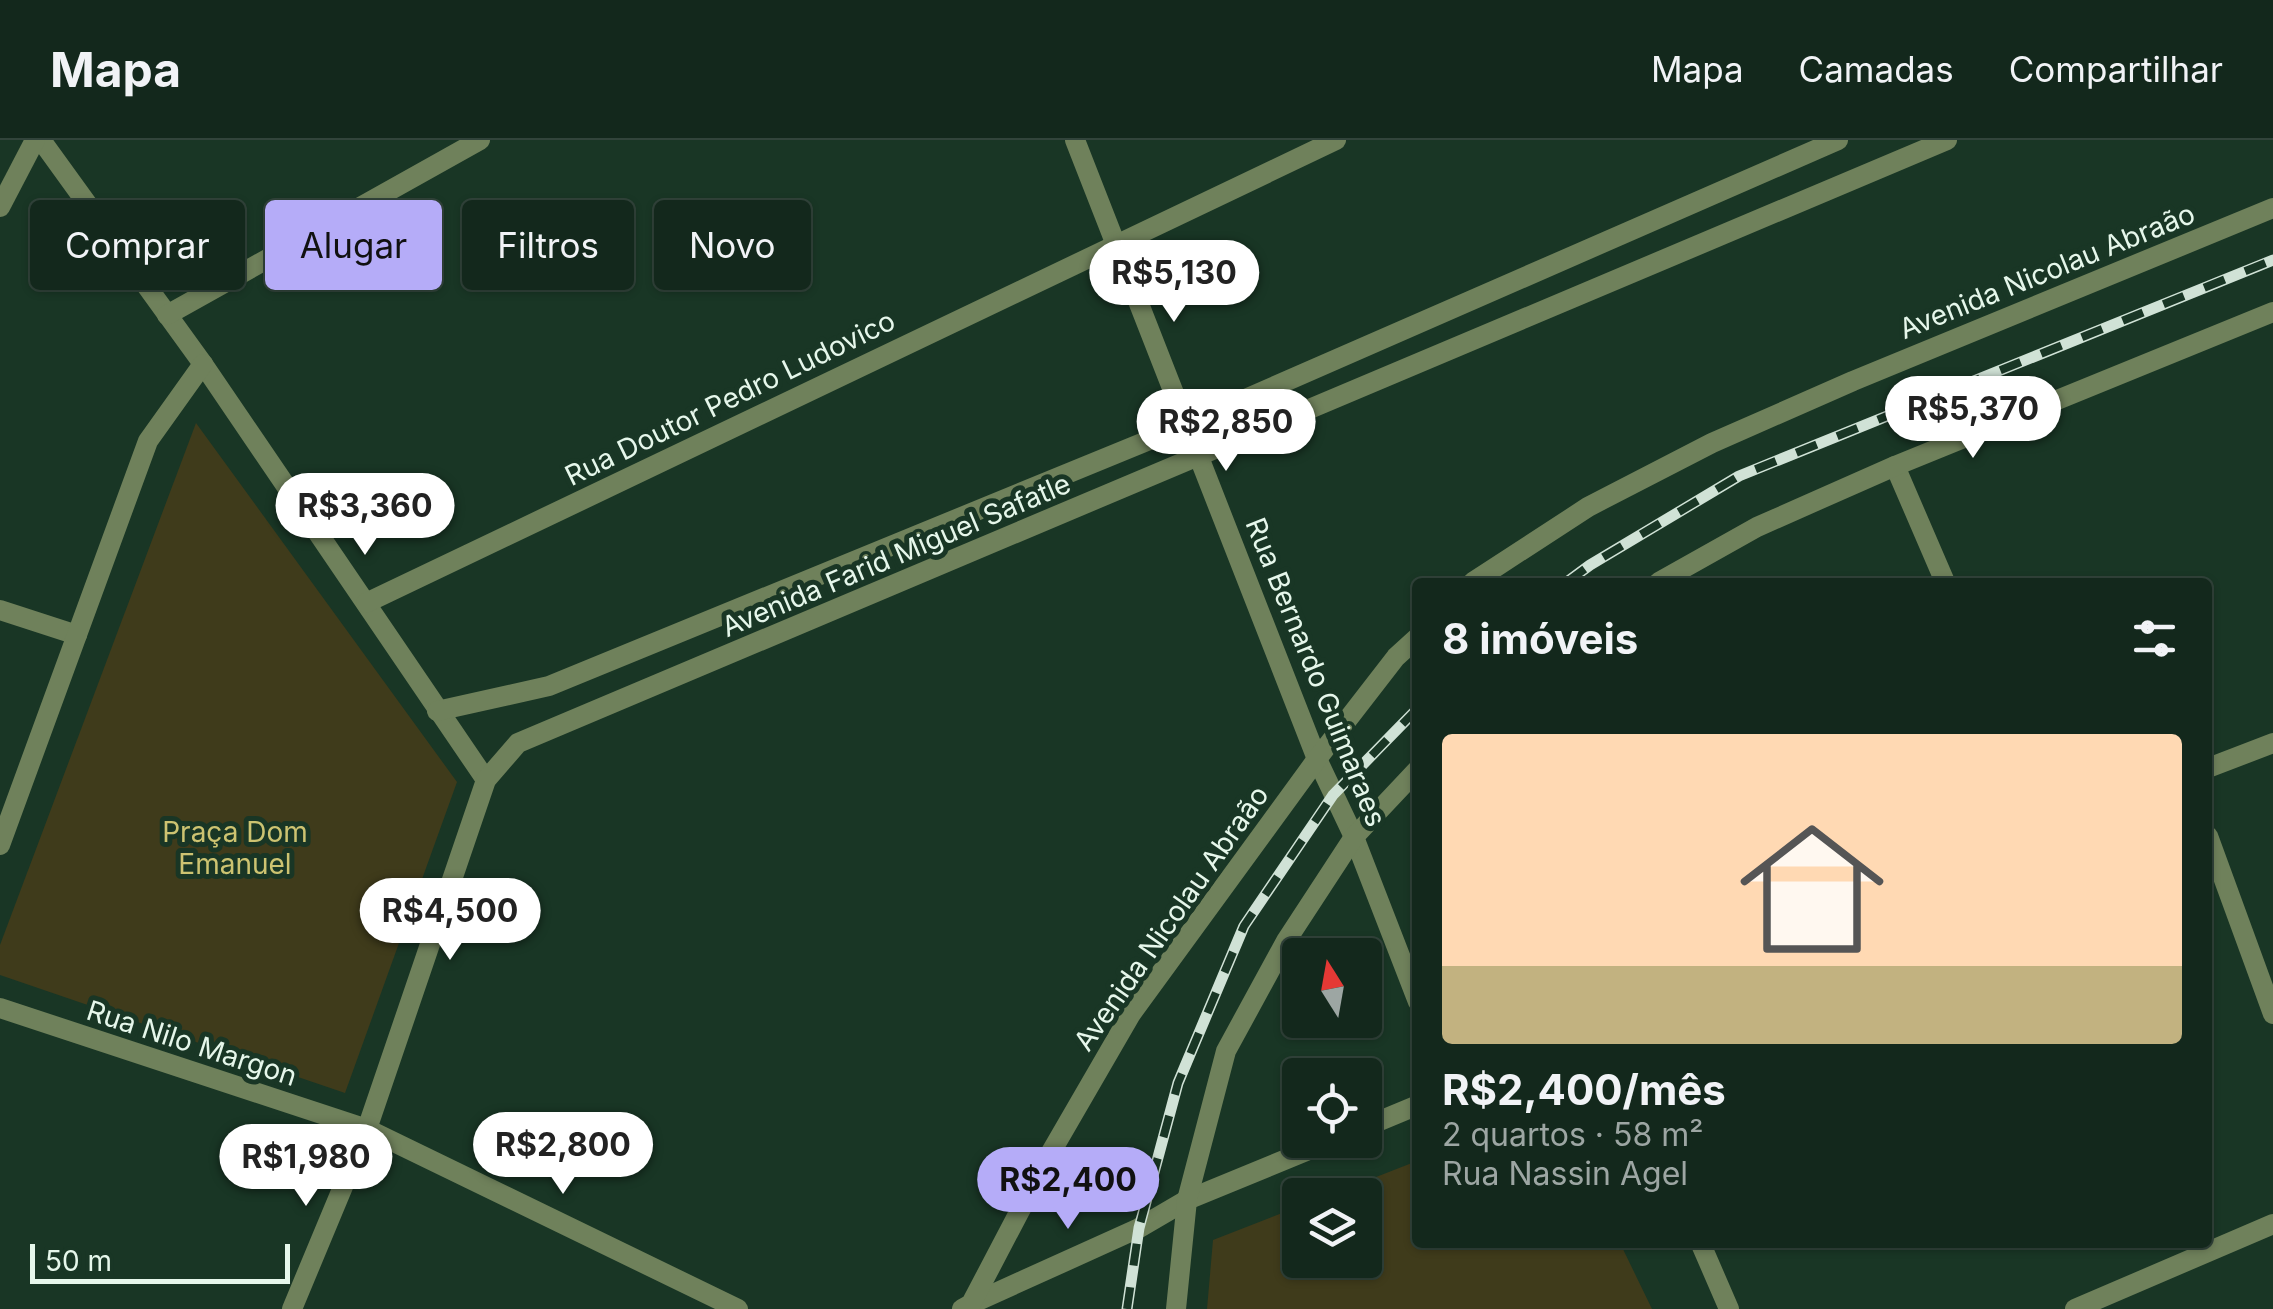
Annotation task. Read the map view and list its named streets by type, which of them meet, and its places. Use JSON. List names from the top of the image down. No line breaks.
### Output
{"streets":{"street":["Avenida Nicolau Abraão","Rua Doutor Pedro Ludovico","Avenida Farid Miguel Safatle","Rua Bernardo Guimaraes","Rua Nilo Margon"]},"crossings":[["Avenida Nicolau Abraão","Rua Bernardo Guimaraes"],["Rua Doutor Pedro Ludovico","Rua Bernardo Guimaraes"],["Avenida Farid Miguel Safatle","Rua Bernardo Guimaraes"]],"parks":["Praça Dom Emanuel"],"scale_bar":"50 m","north":"top","page":{"header":"Mapa","nav":["Mapa","Camadas","Compartilhar"],"chip":["Comprar","Alugar","Filtros","Novo"],"price":["R$5,130","R$5,370","R$2,850","R$3,360","R$4,500","R$2,800","R$1,980","R$2,400"],"heading":"8 imóveis","list":[{"name":"R$2,400/mês","note":"2 quartos · 58 m² · Rua Nassin Agel"}],"scale":"50 m"}}
